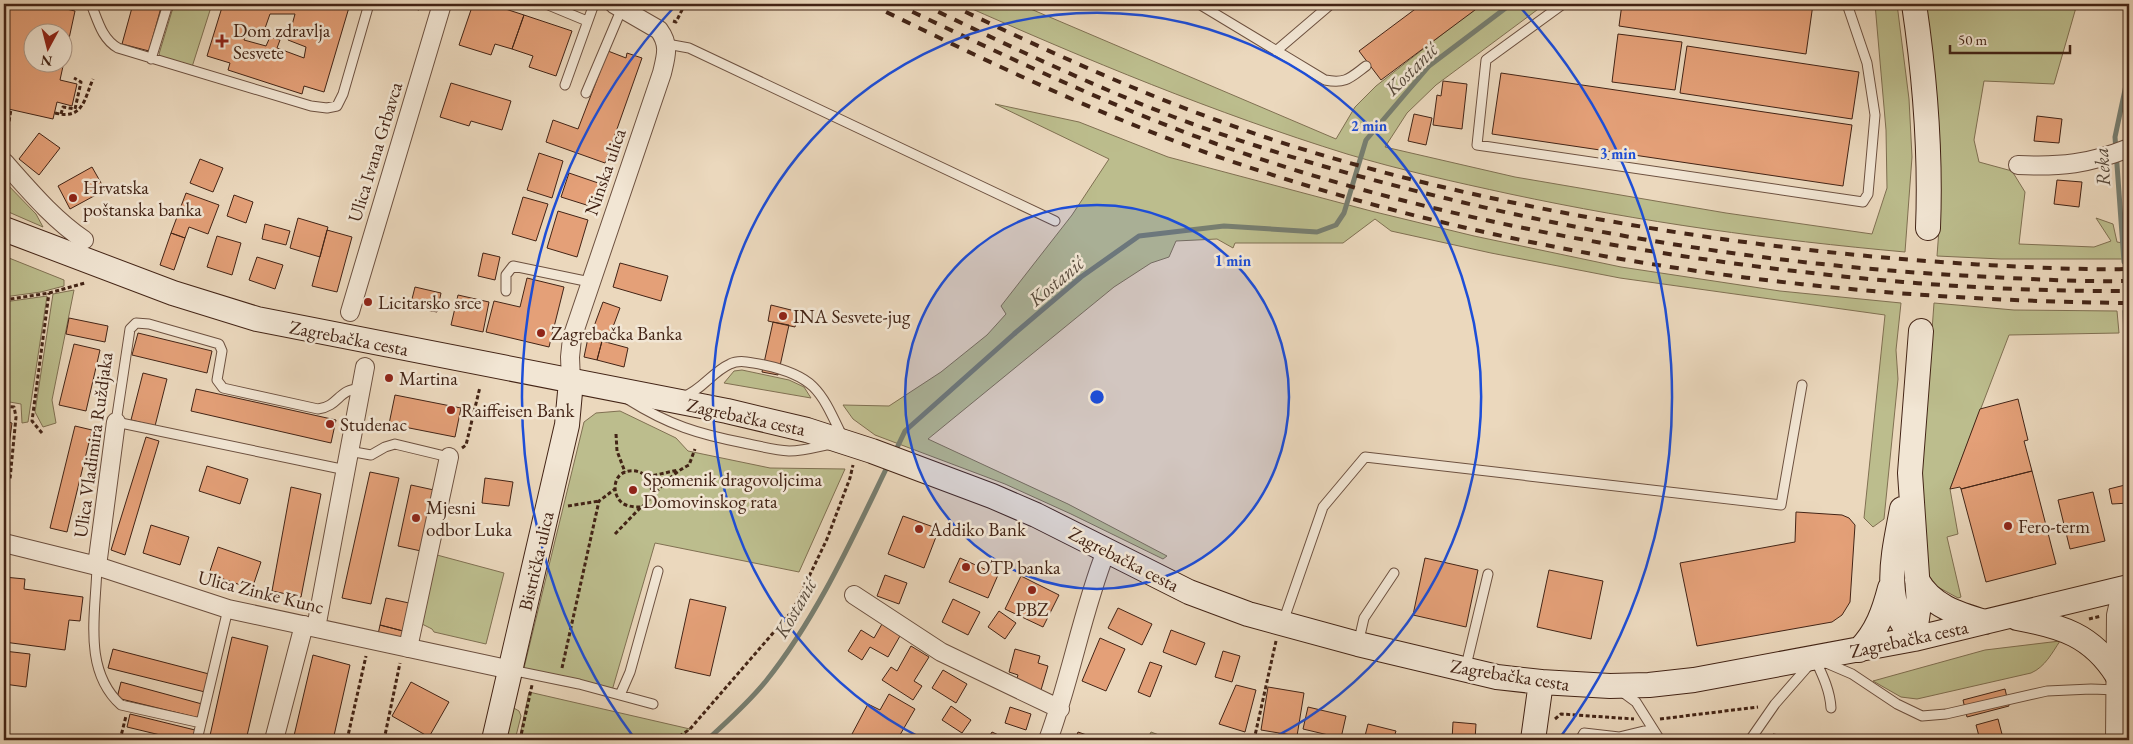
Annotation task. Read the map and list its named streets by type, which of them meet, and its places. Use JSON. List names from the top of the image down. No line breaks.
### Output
{"streets":{"main road":["Zagrebačka cesta","Bistrička ulica"],"street":["Ulica Ivana Grbavca","Ninska ulica","Ulica Vladimira Ruždjaka","Ulica Zinke Kunc"]},"crossings":[["Ninska ulica","Zagrebačka cesta"],["Ninska ulica","Bistrička ulica"],["Zagrebačka cesta","Bistrička ulica"],["Ulica Vladimira Ruždjaka","Ulica Zinke Kunc"],["Bistrička ulica","Ulica Zinke Kunc"]],"water":["Kostanić","Reka"],"places":{"health":["Dom zdravlja Sesvete"],"other":["Hrvatska poštanska banka","Licitarsko srce","INA Sesvete-jug","Zagrebačka Banka","Martina","Raiffeisen Bank","Studenac","Spomenik dragovoljcima Domovinskog rata","Mjesni odbor Luka","Fero-term","Addiko Bank","OTP banka","PBZ"]},"scale_bar":"50 m","north":"bottom","rings":["2 min","3 min","1 min"]}
